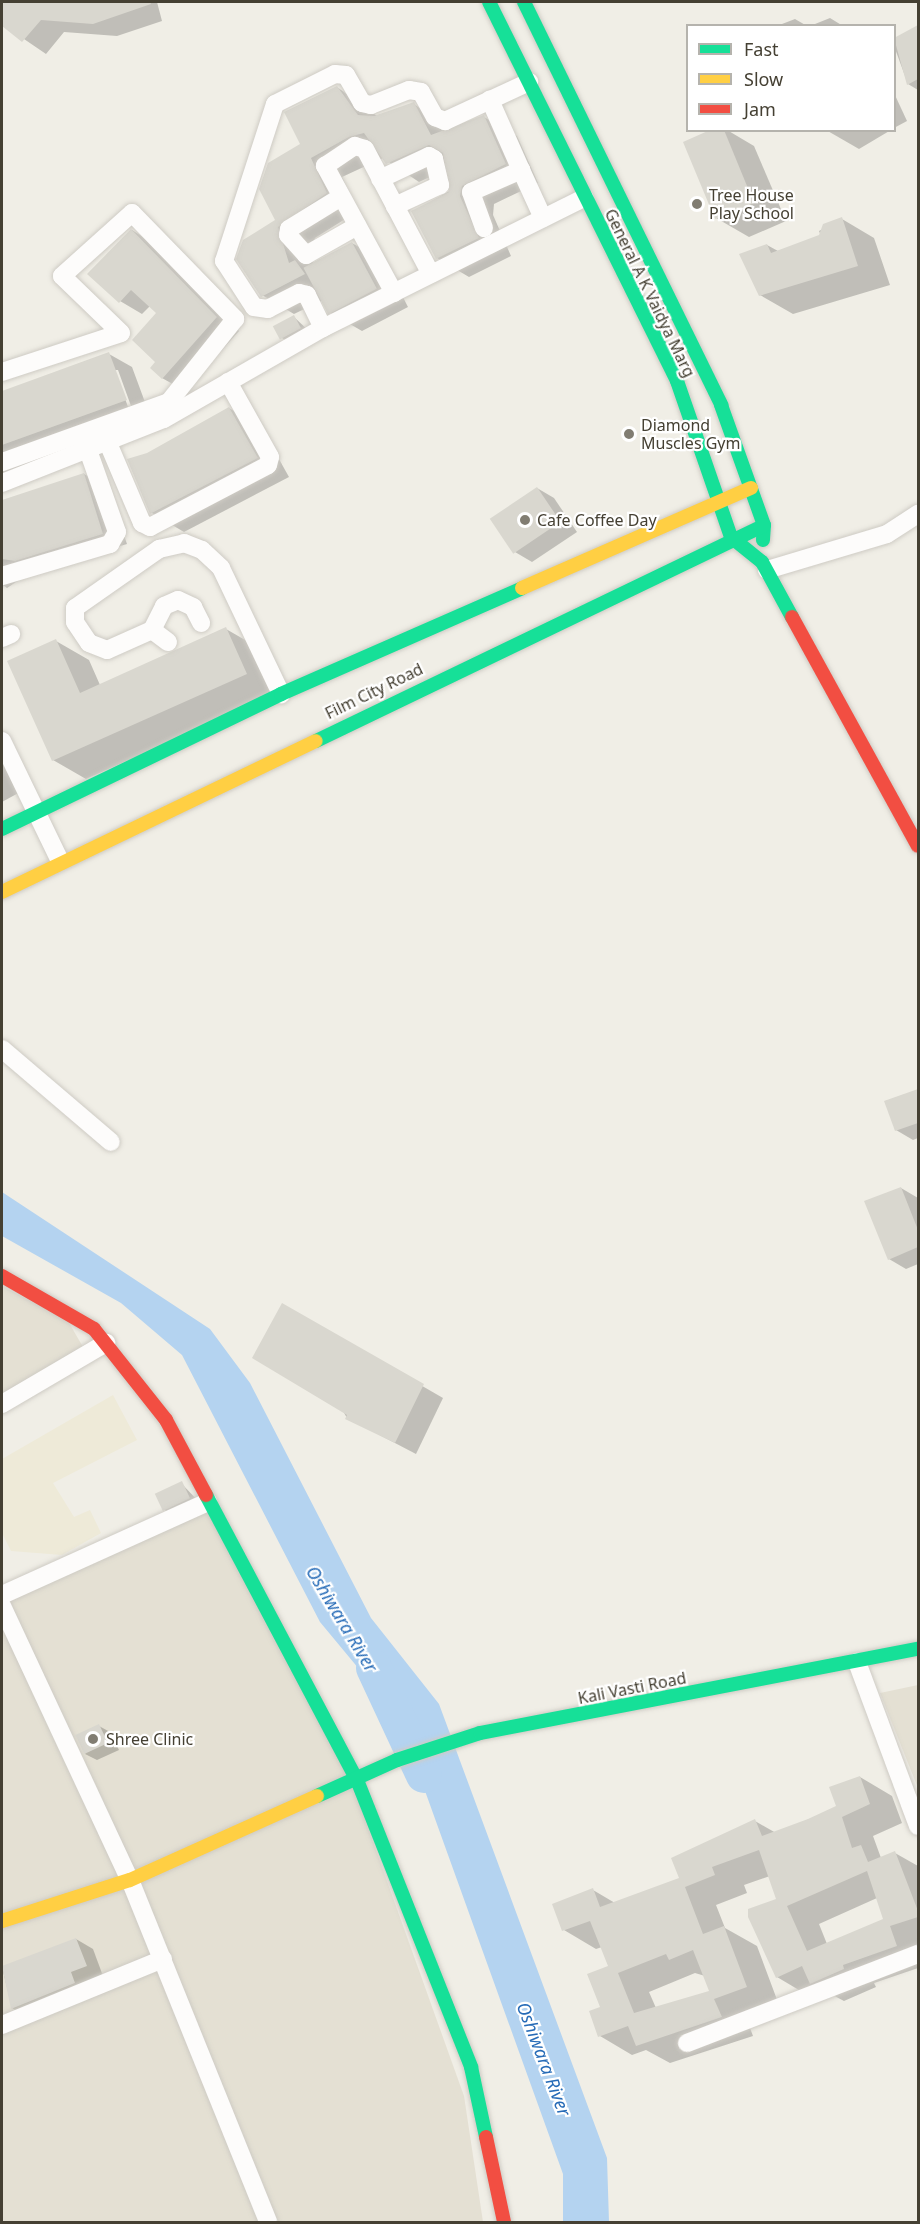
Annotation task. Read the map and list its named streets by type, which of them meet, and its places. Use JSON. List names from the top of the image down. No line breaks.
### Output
{"streets":{"street":["General A K Vaidya Marg","Film City Road","Kali Vasti Road"]},"crossings":[["General A K Vaidya Marg","Film City Road"]],"water":["Oshiwara River"],"places":["Tree House Play School","Diamond Muscles Gym","Cafe Coffee Day","Shree Clinic"],"legend":["Fast","Slow","Jam"]}
